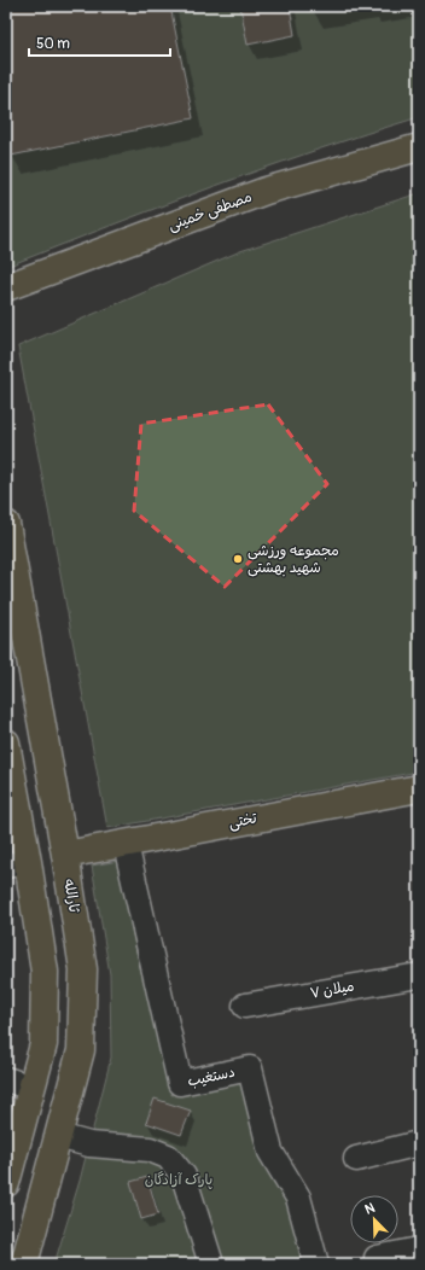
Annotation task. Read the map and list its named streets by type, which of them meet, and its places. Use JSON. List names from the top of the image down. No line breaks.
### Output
{"streets":{"main road":["مصطفی خمینی","تختی","ثارالله"],"street":["میلان ۷","دستغیب"]},"crossings":[["تختی","ثارالله"],["تختی","دستغیب"]],"parks":["پارک آزادگان"],"places":["مجموعه ورزشی شهید بهشتی"],"scale_bar":"50 m","north":"top left"}
